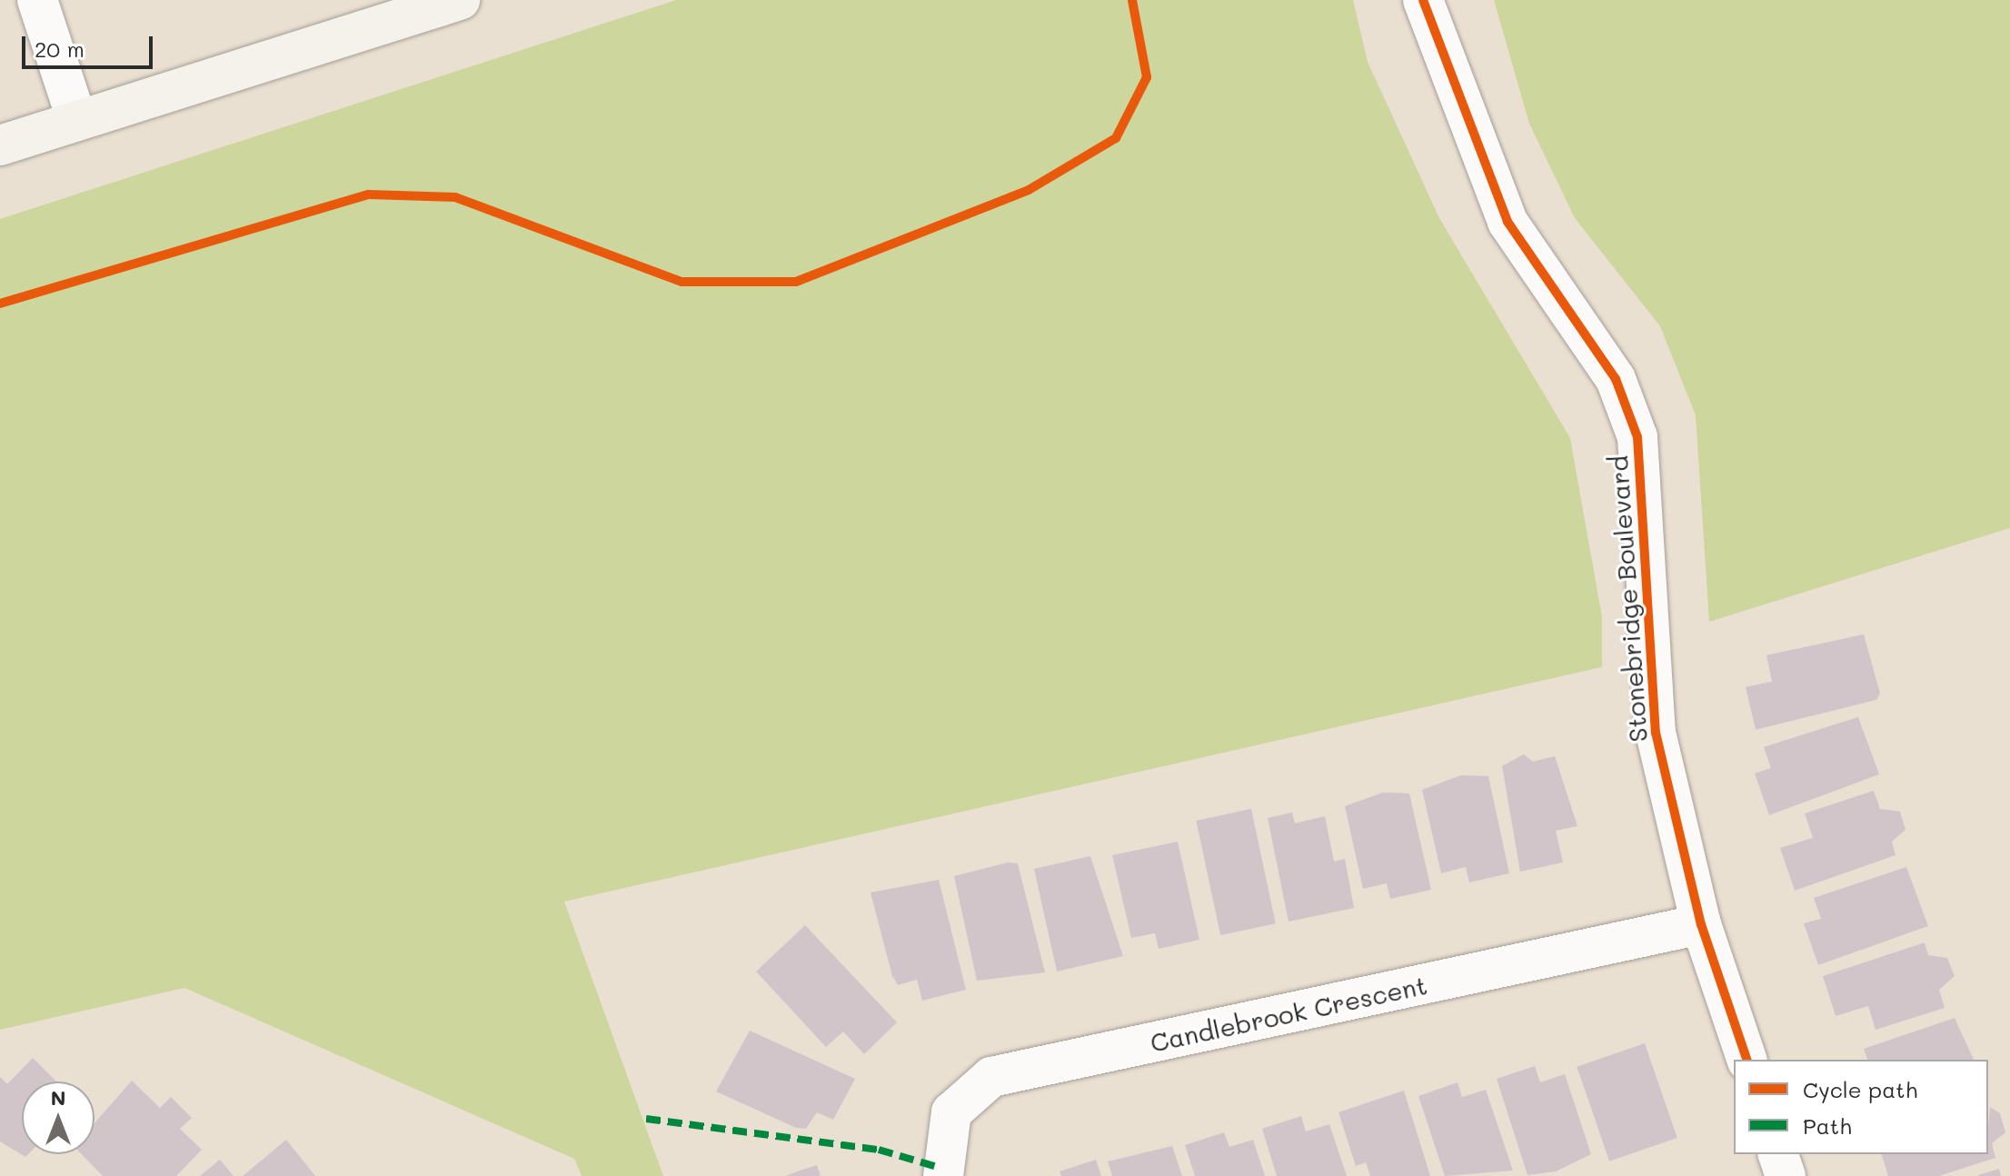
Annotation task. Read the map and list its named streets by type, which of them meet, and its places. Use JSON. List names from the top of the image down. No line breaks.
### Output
{"streets":{"street":["Stonebridge Boulevard","Candlebrook Crescent"]},"crossings":[["Stonebridge Boulevard","Candlebrook Crescent"]],"legend":["Cycle path","Path"],"scale_bar":"20 m","north":"top"}
